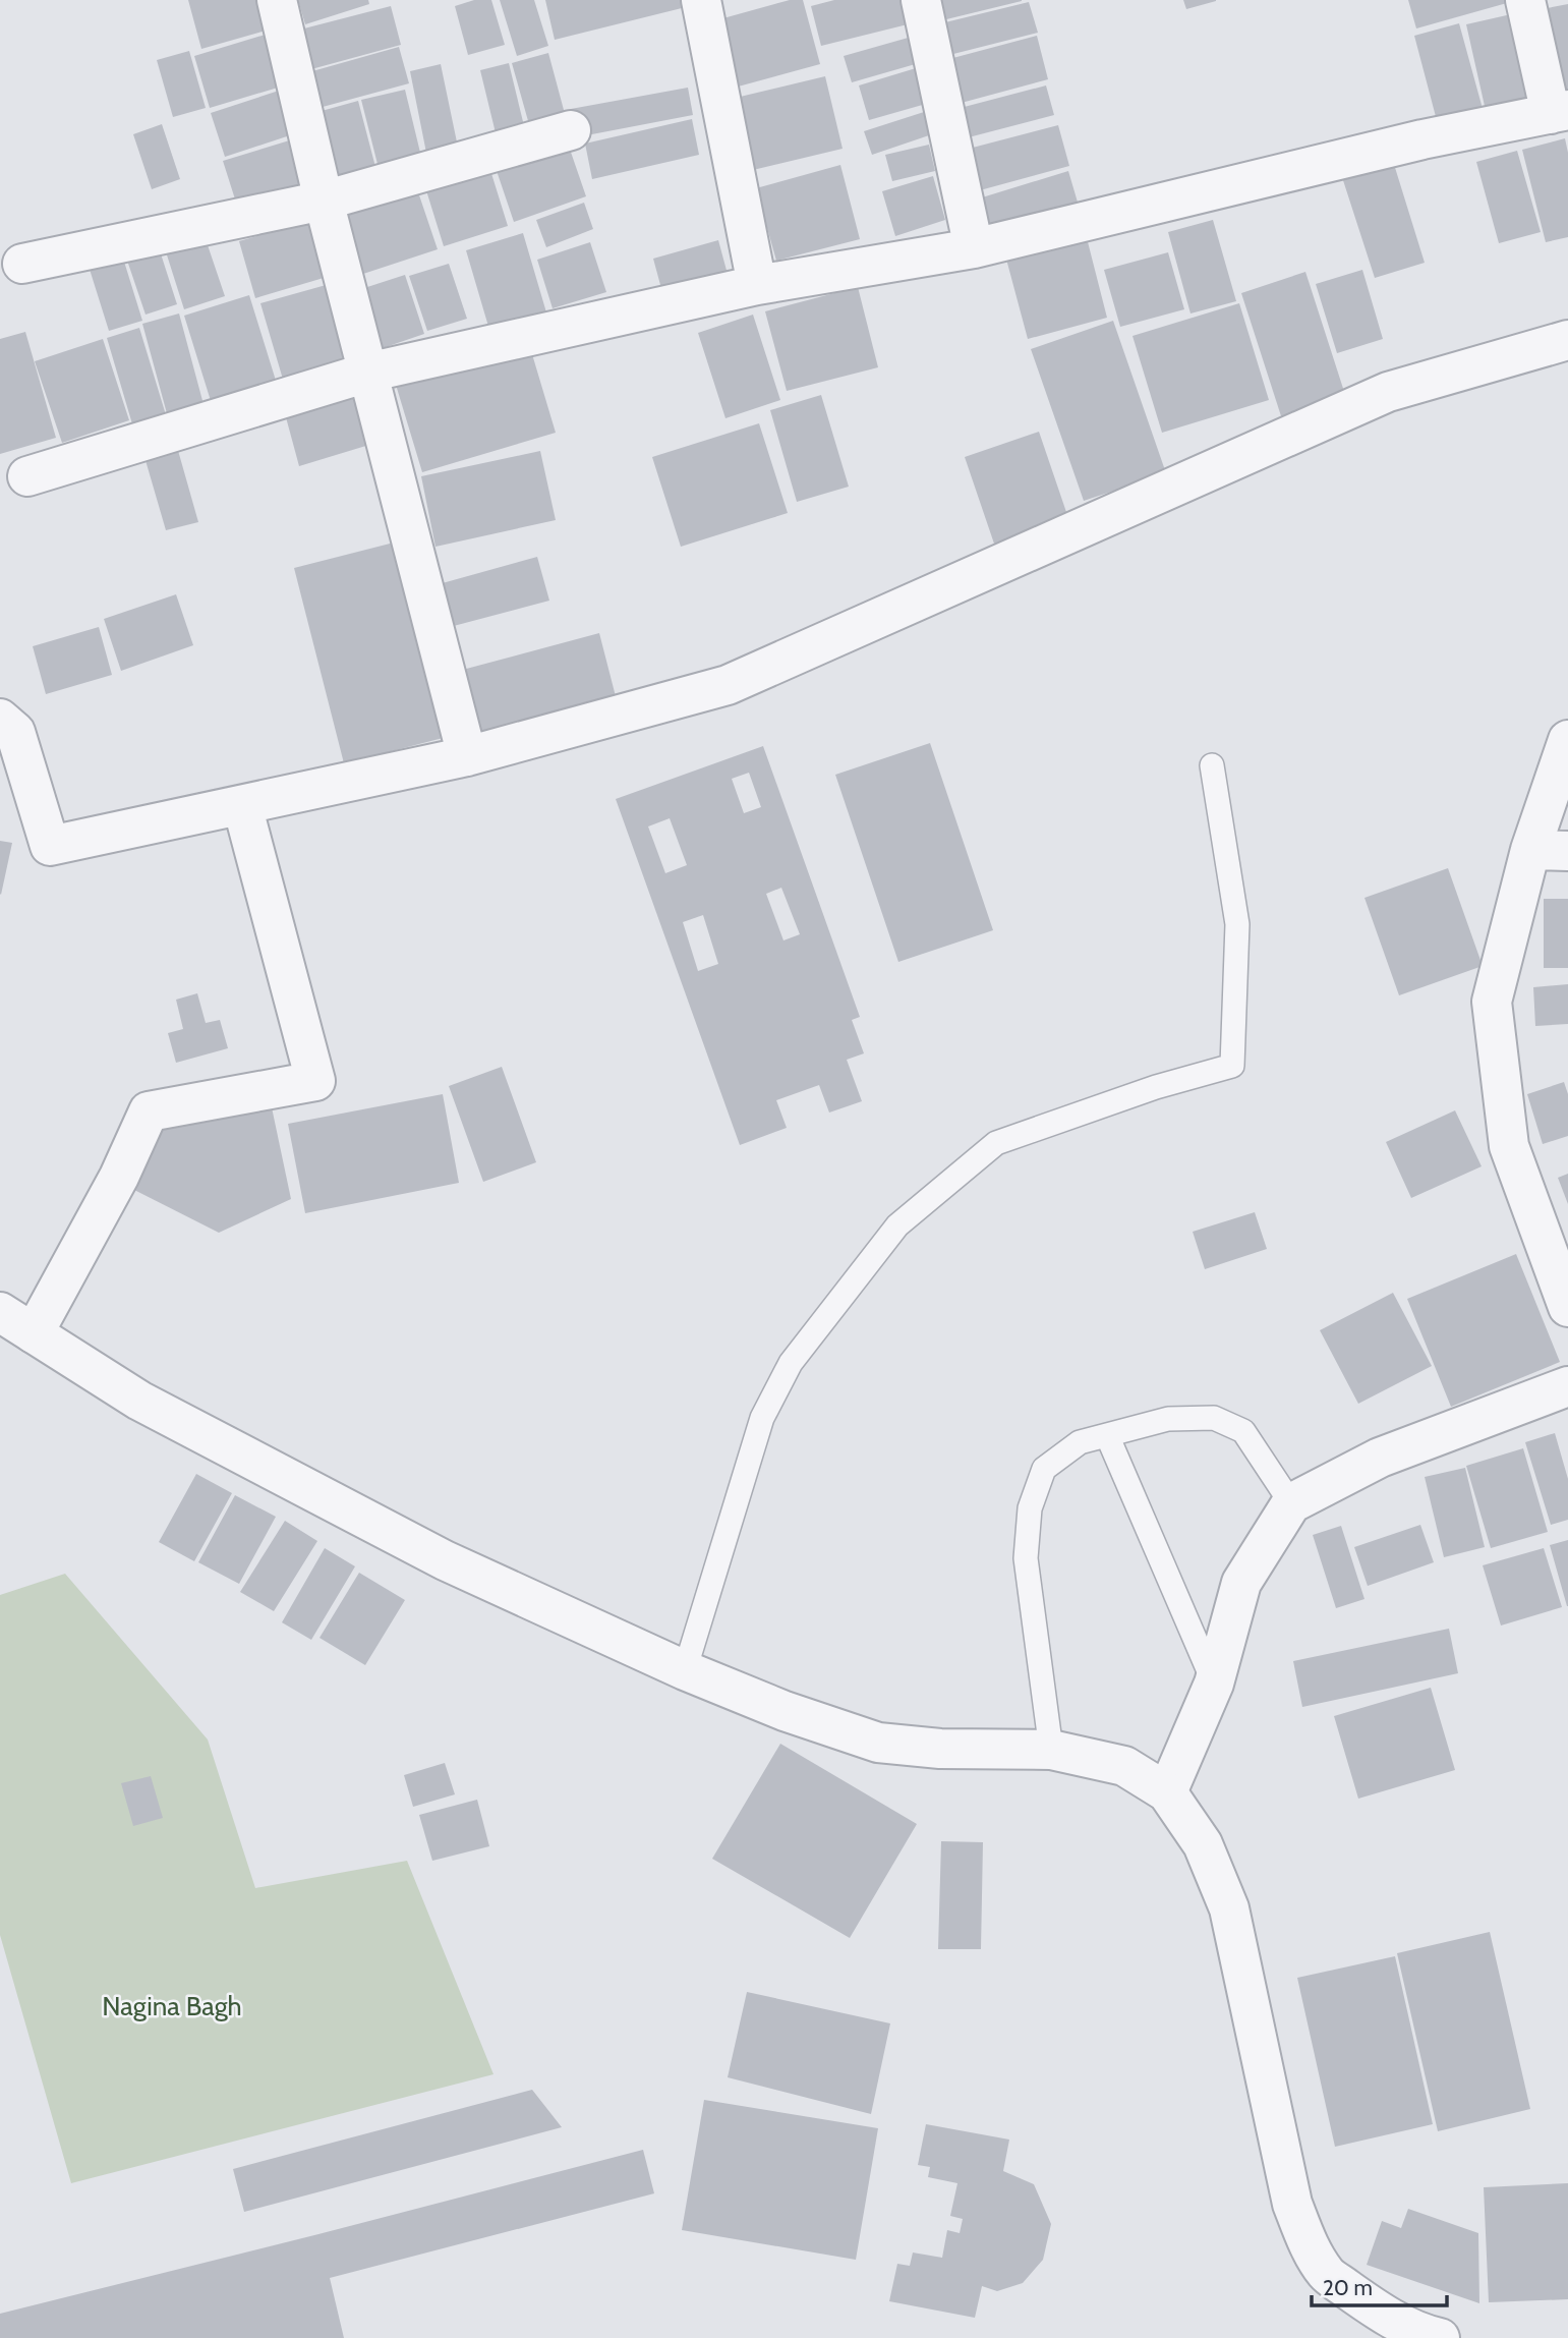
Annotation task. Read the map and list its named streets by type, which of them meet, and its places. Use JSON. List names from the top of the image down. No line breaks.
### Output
{"parks":["Nagina Bagh"],"scale_bar":"20 m"}
